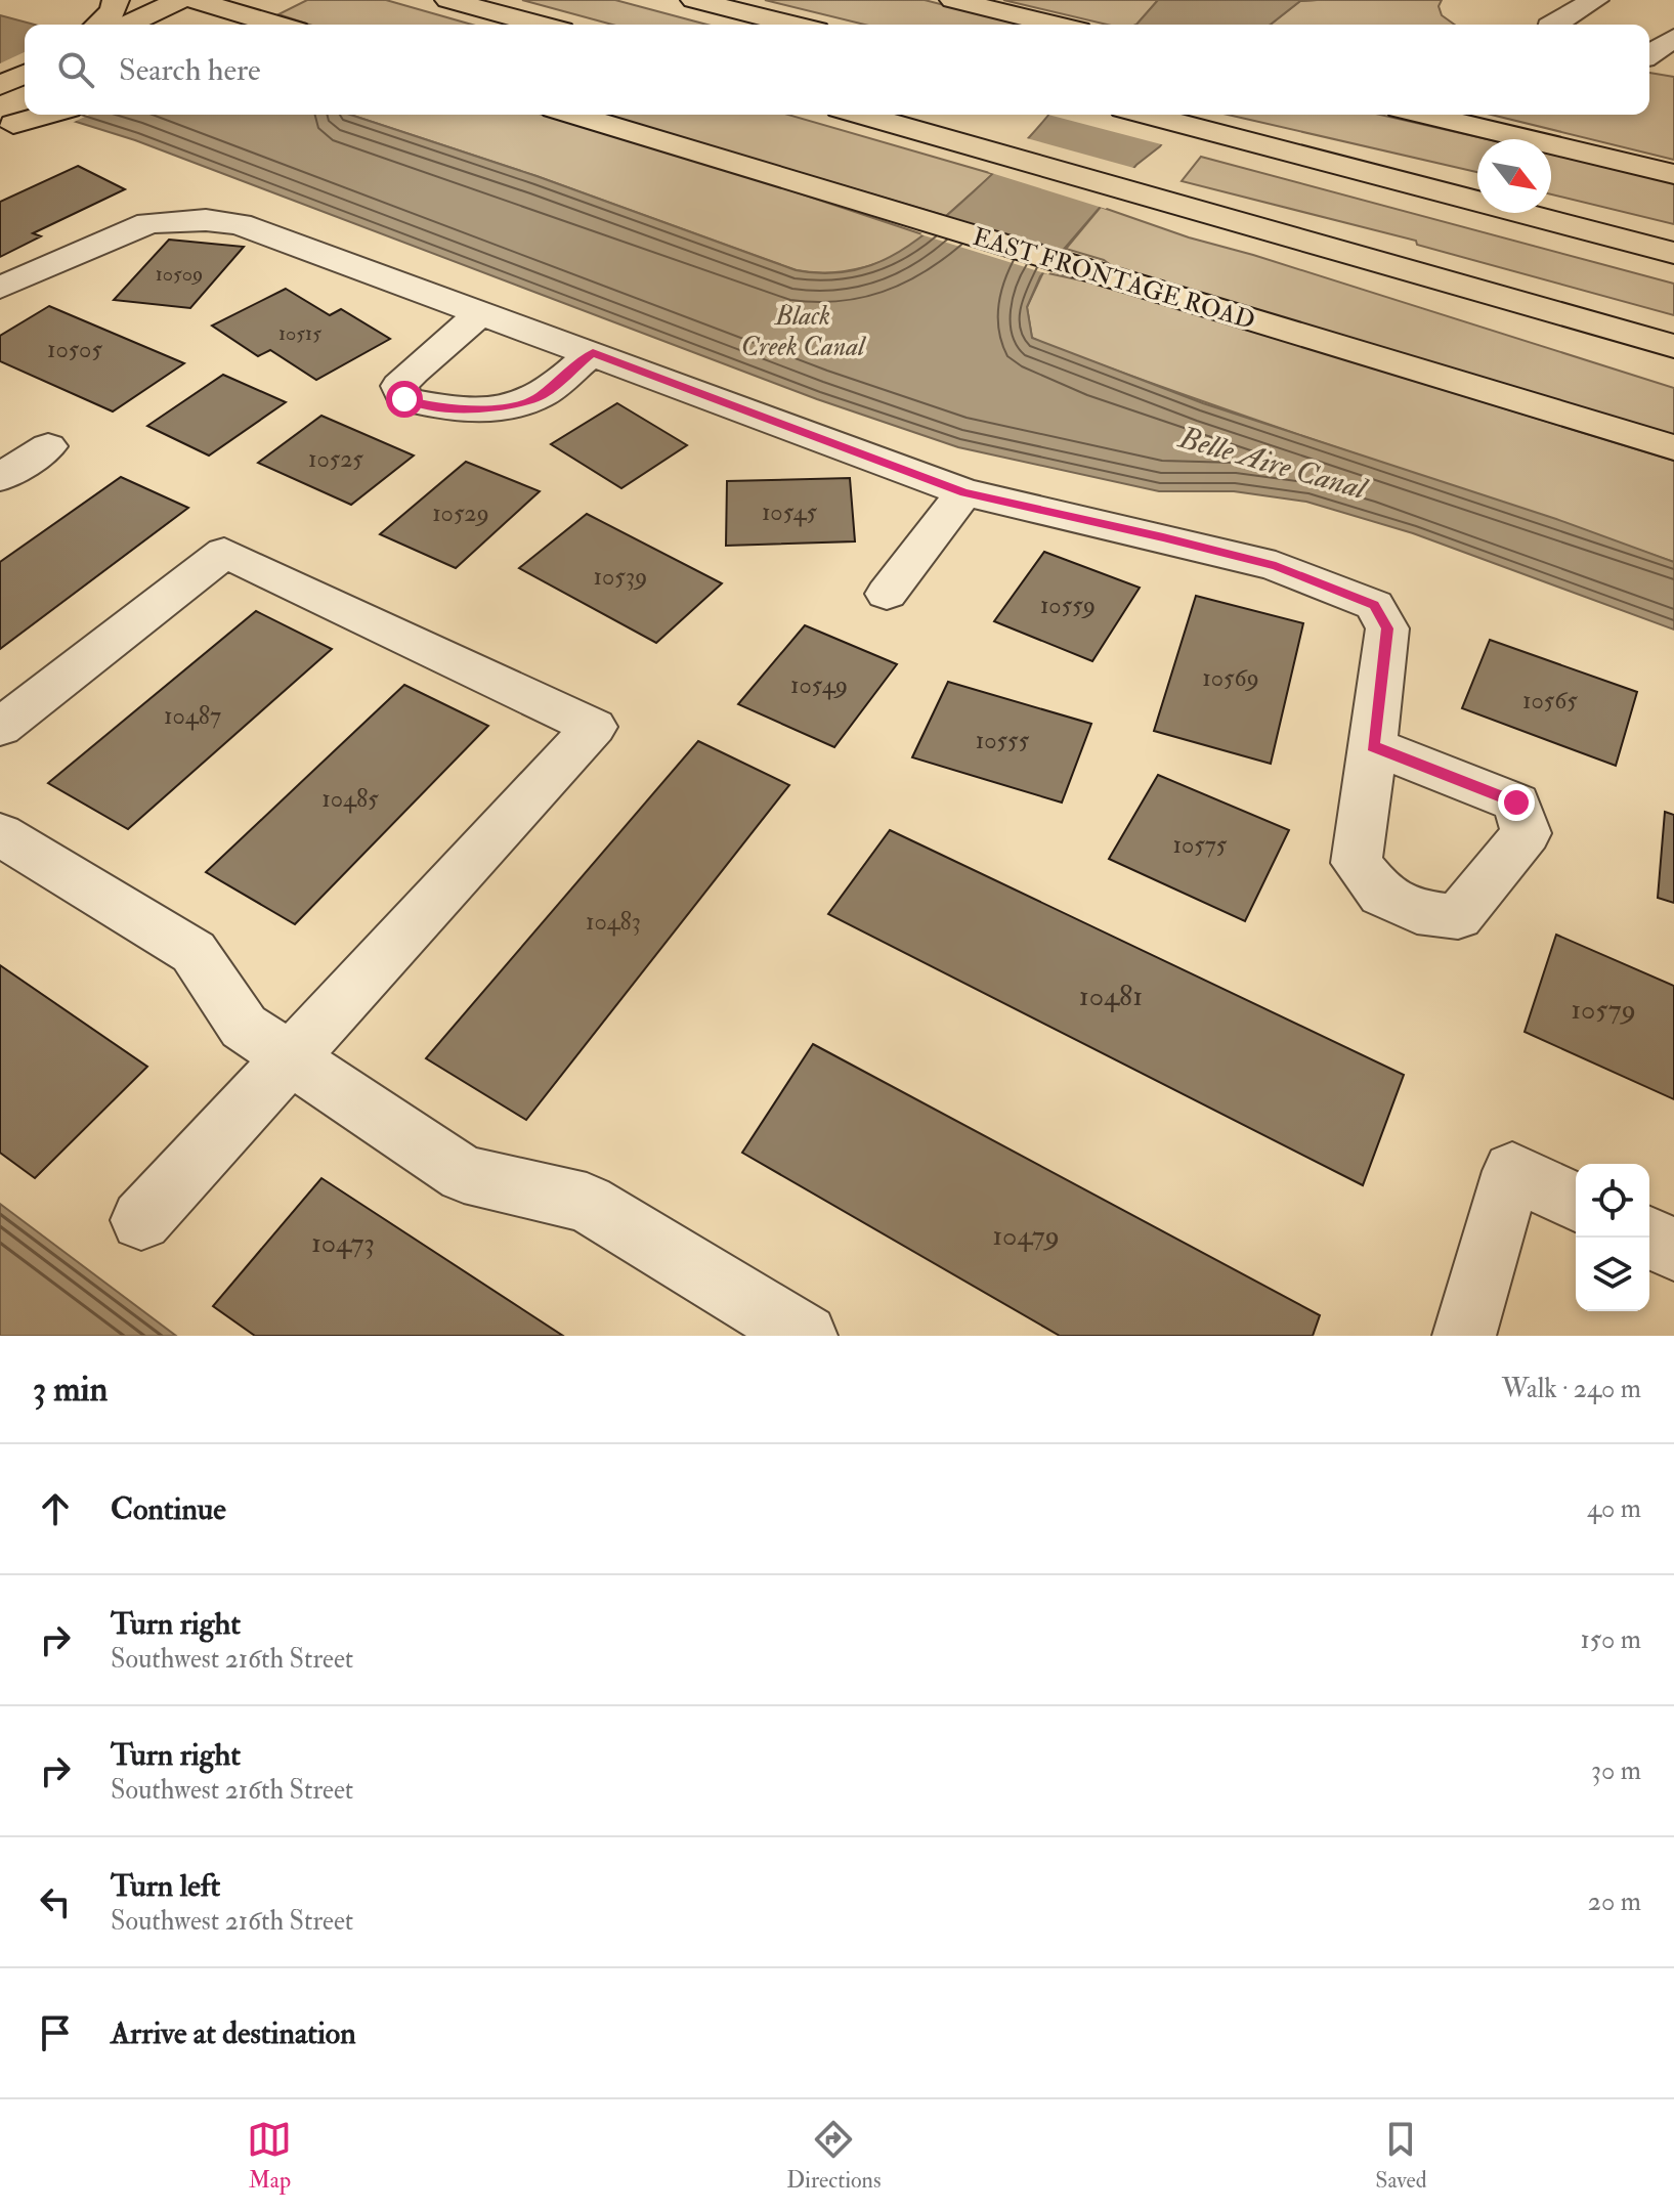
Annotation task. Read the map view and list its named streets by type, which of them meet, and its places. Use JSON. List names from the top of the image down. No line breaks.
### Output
{"streets":{"main road":["EAST FRONTAGE ROAD"]},"water":["Black Creek Canal","Belle Aire Canal"],"house_numbers":["10509","10515","10505","10525","10545","10529","10539","10559","10569","10549","10565","10487","10555","10485","10575","10483","10481","10579","10479","10473"],"north":"bottom right","page":{"search":"Search here","heading":["3 min","Walk · 240 m"],"list":[["Continue","40 m"],["Turn right","Southwest 216th Street","150 m"],["Turn right","Southwest 216th Street","30 m"],["Turn left","Southwest 216th Street","20 m"],"Arrive at destination"],"nav":["Map","Directions","Saved"]}}
